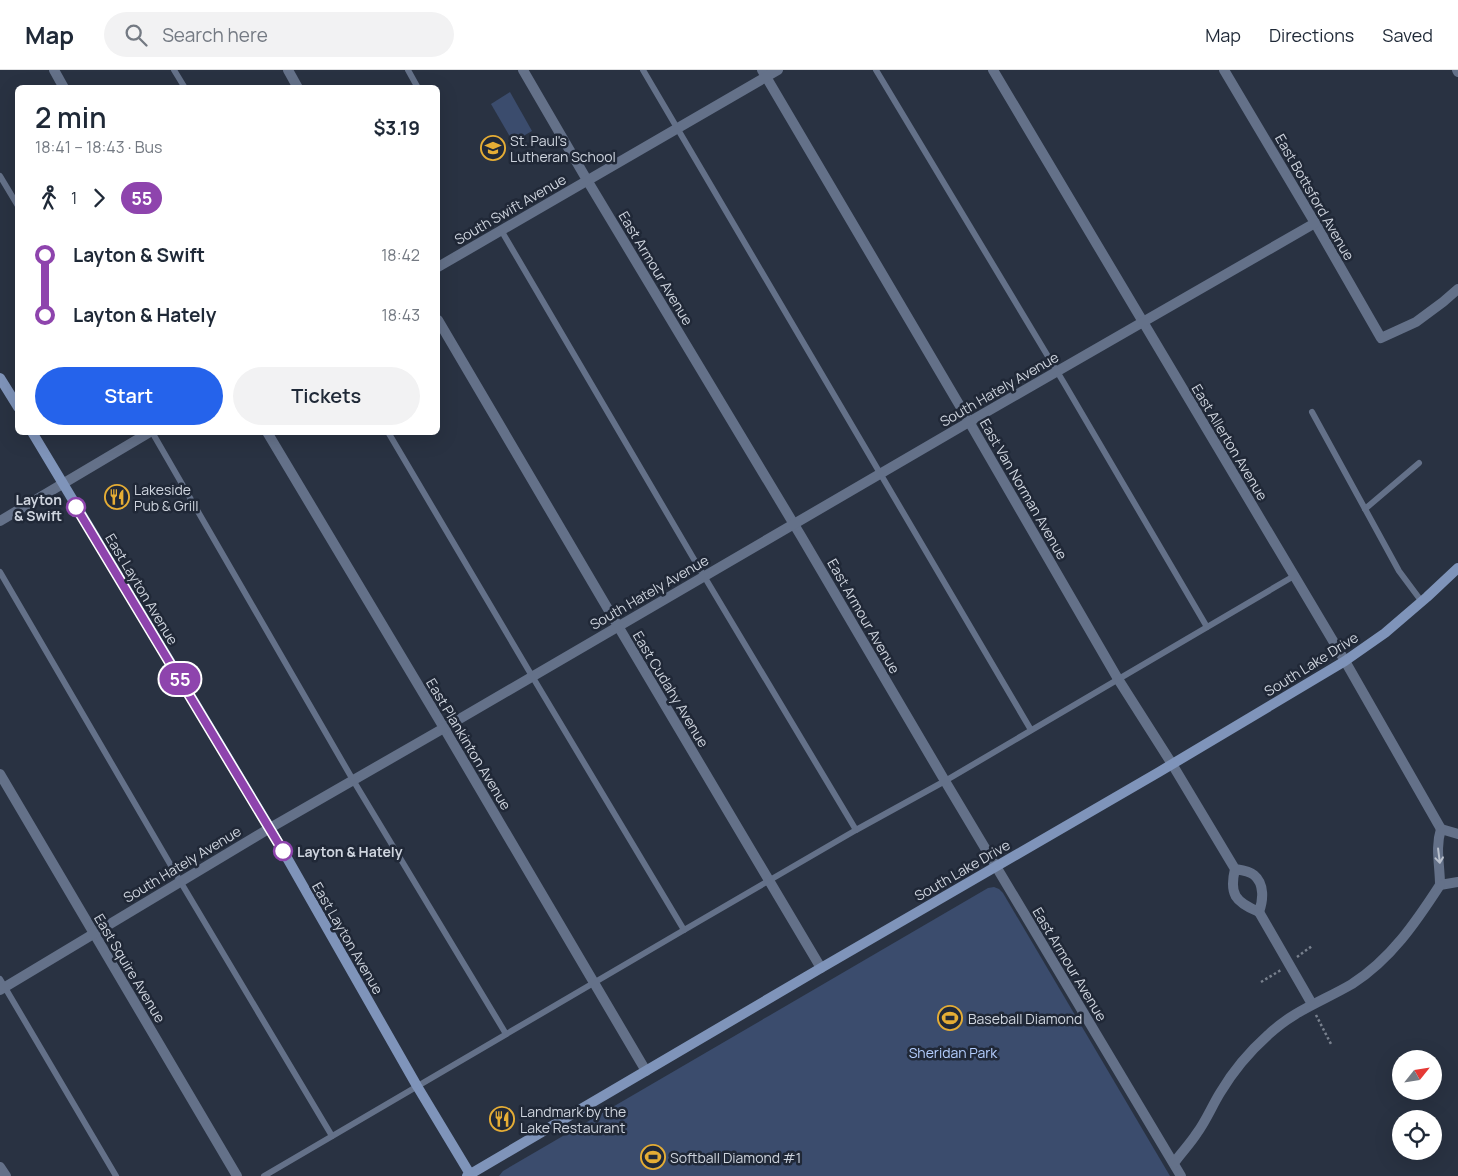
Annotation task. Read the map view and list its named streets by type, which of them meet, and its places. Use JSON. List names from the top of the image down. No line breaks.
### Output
{"streets":{"main road":["East Layton Avenue","South Lake Drive"],"street":["East Bottsford Avenue","South Swift Avenue","East Armour Avenue","South Hately Avenue","East Allerton Avenue","East Van Norman Avenue","East Cudahy Avenue","East Plankinton Avenue","East Squire Avenue"]},"crossings":[["East Bottsford Avenue","South Hately Avenue"],["South Swift Avenue","East Armour Avenue"],["South Swift Avenue","East Van Norman Avenue"],["East Armour Avenue","South Hately Avenue"],["East Armour Avenue","South Lake Drive"],["South Hately Avenue","East Allerton Avenue"],["South Hately Avenue","East Van Norman Avenue"],["South Hately Avenue","East Layton Avenue"],["South Hately Avenue","East Cudahy Avenue"],["South Hately Avenue","East Plankinton Avenue"],["South Hately Avenue","East Squire Avenue"],["East Allerton Avenue","South Lake Drive"],["East Van Norman Avenue","South Lake Drive"],["East Layton Avenue","South Lake Drive"],["South Lake Drive","East Cudahy Avenue"],["South Lake Drive","East Plankinton Avenue"]],"parks":["Sheridan Park"],"places":{"school or university":["St. Paul's Lutheran School"],"restaurant":["Lakeside Pub & Grill","Landmark by the Lake Restaurant"],"other":["Layton & Swift","Layton & Hately"],"sports":["Baseball Diamond","Softball Diamond #1"]},"lines":["bus line 55"],"north":"top right","page":{"header":"Map","search":"Search here","nav":["Map","Directions","Saved"],"on_map":"55","heading":["2 min","18:41 – 18:43 · Bus","$3.19"],"legs":["1","55"],"list":[{"name":"Layton & Swift","value":"18:42"},{"name":"Layton & Hately","value":"18:43"}],"buttons":["Start","Tickets"]}}
